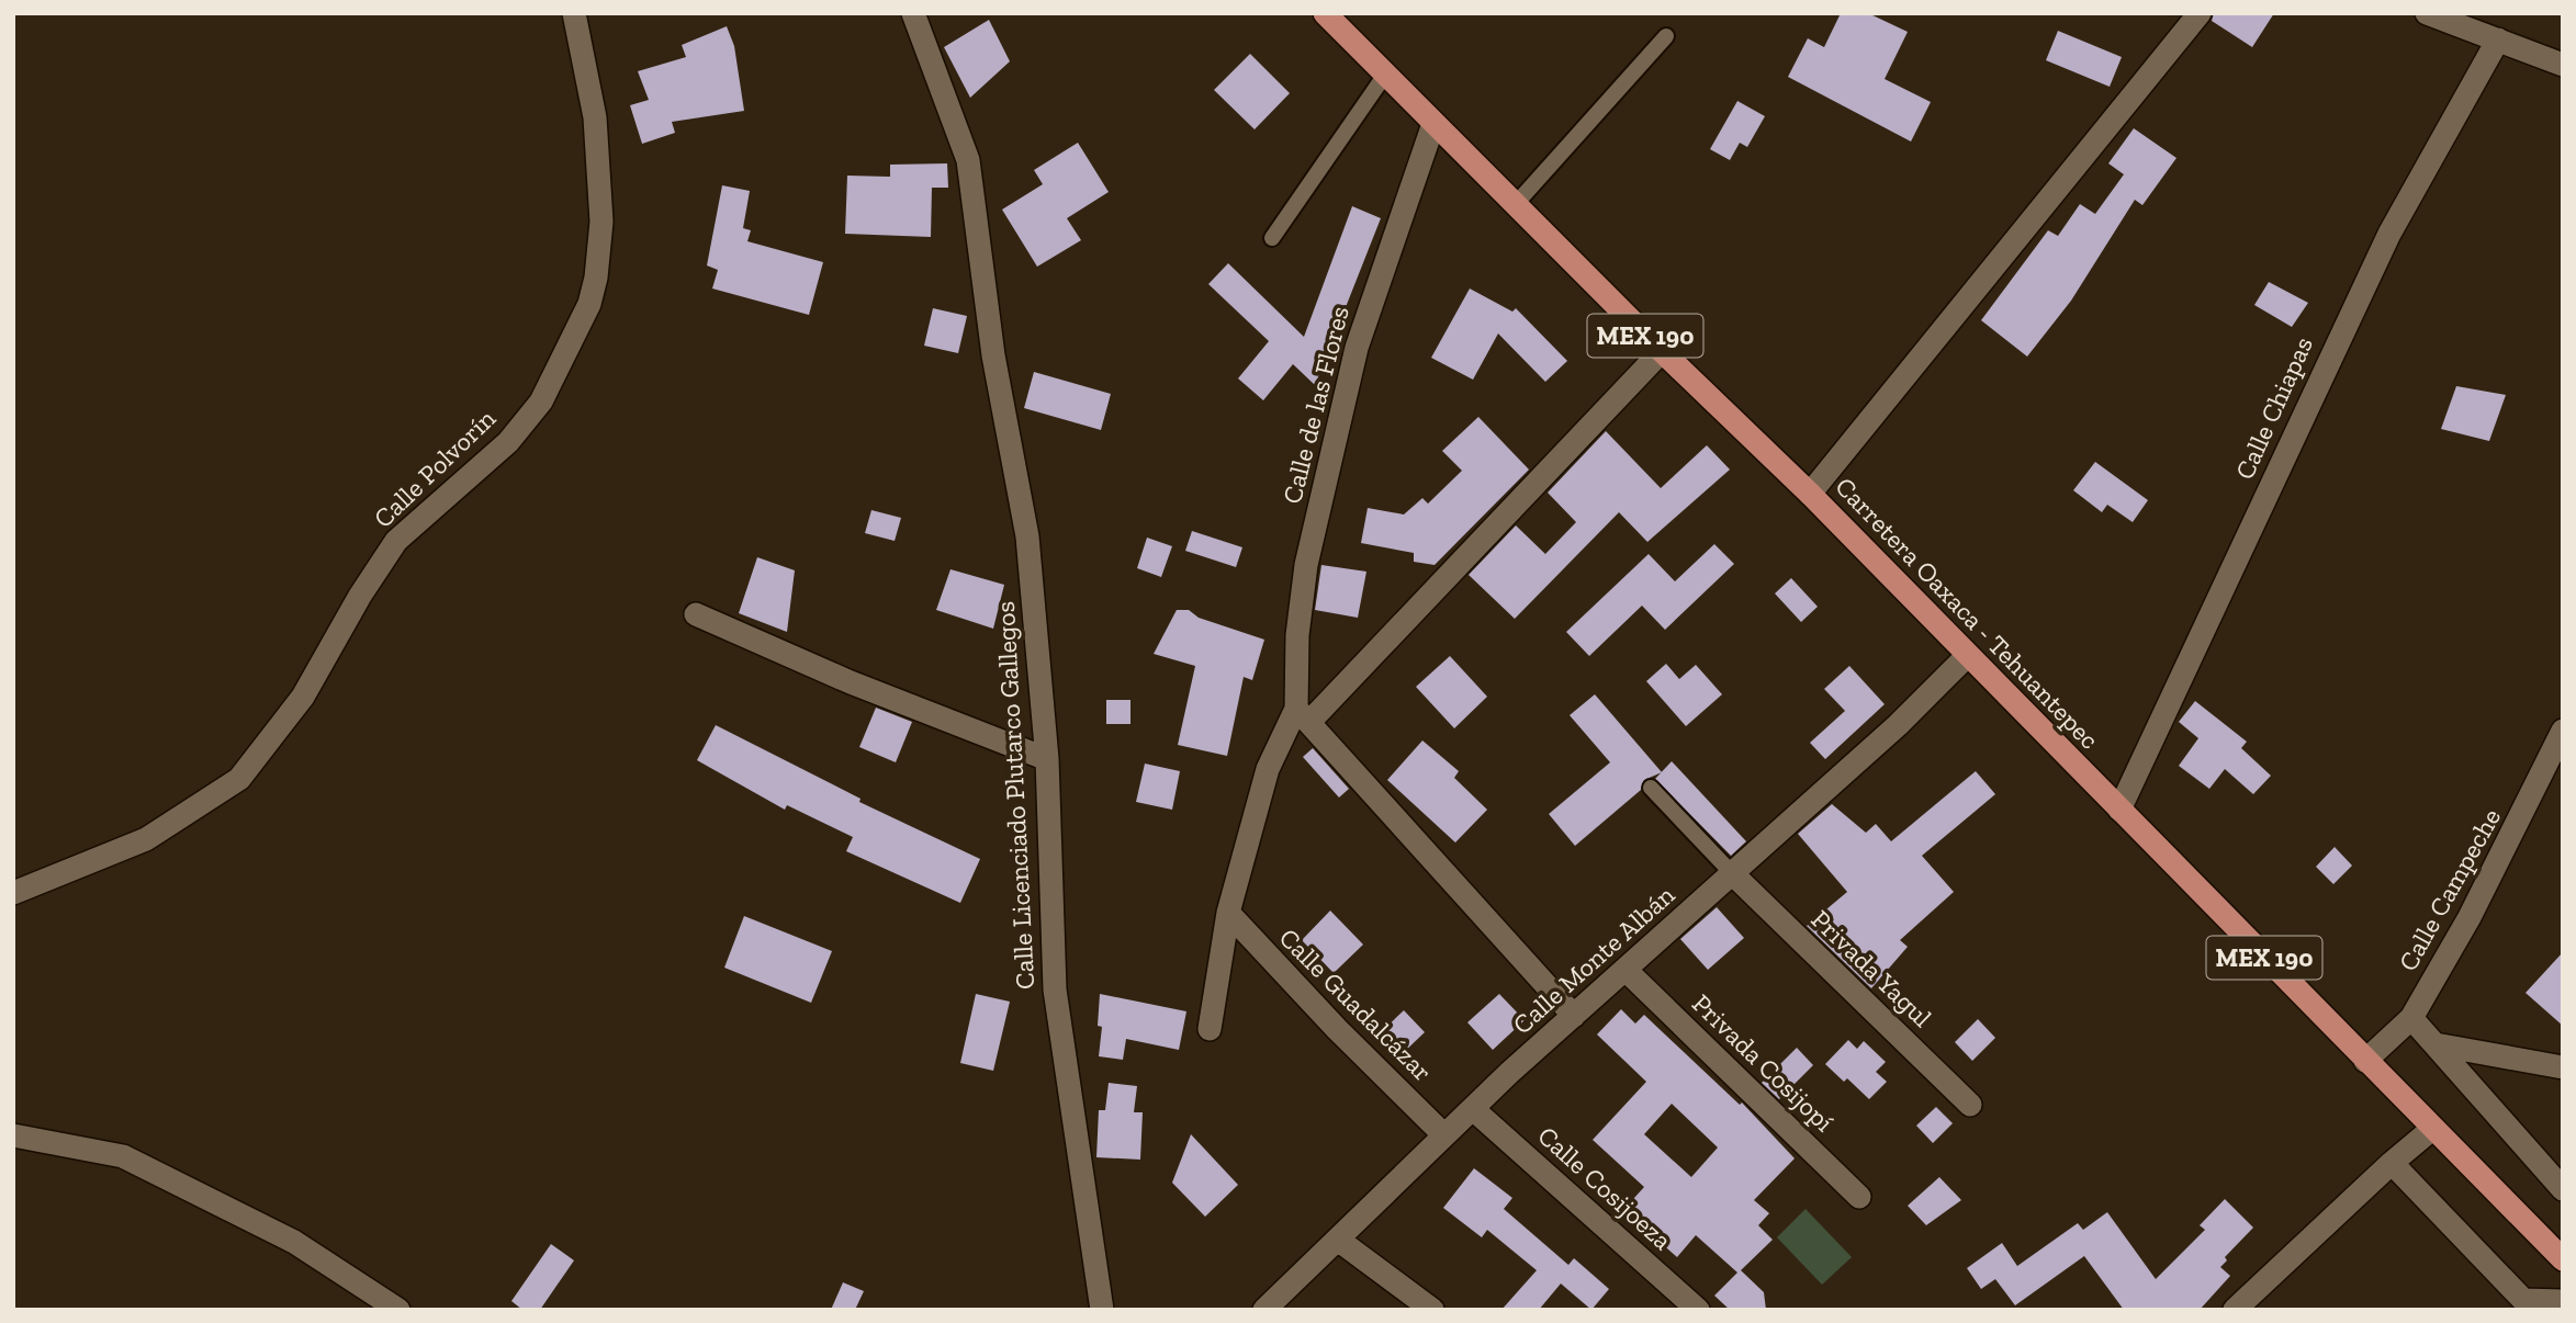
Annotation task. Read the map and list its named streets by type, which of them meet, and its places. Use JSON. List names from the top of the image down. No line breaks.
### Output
{"streets":{"main road":["MEX 190","Carretera Oaxaca - Tehuantepec"],"street":["Calle de las Flores","Calle Chiapas","Calle Polvorín","Calle Licenciado Plutarco Gallegos","Calle Campeche","Calle Monte Albán","Privada Yagul","Calle Guadalcázar","Privada Cosijopí","Calle Cosijoeza"]},"crossings":[["Calle de las Flores","Carretera Oaxaca - Tehuantepec"],["Calle de las Flores","Calle Guadalcázar"],["Calle Chiapas","Carretera Oaxaca - Tehuantepec"],["Carretera Oaxaca - Tehuantepec","Calle Campeche"],["Carretera Oaxaca - Tehuantepec","Calle Monte Albán"],["Calle Monte Albán","Privada Yagul"],["Calle Monte Albán","Calle Guadalcázar"],["Calle Monte Albán","Privada Cosijopí"],["Calle Monte Albán","Calle Cosijoeza"]]}
